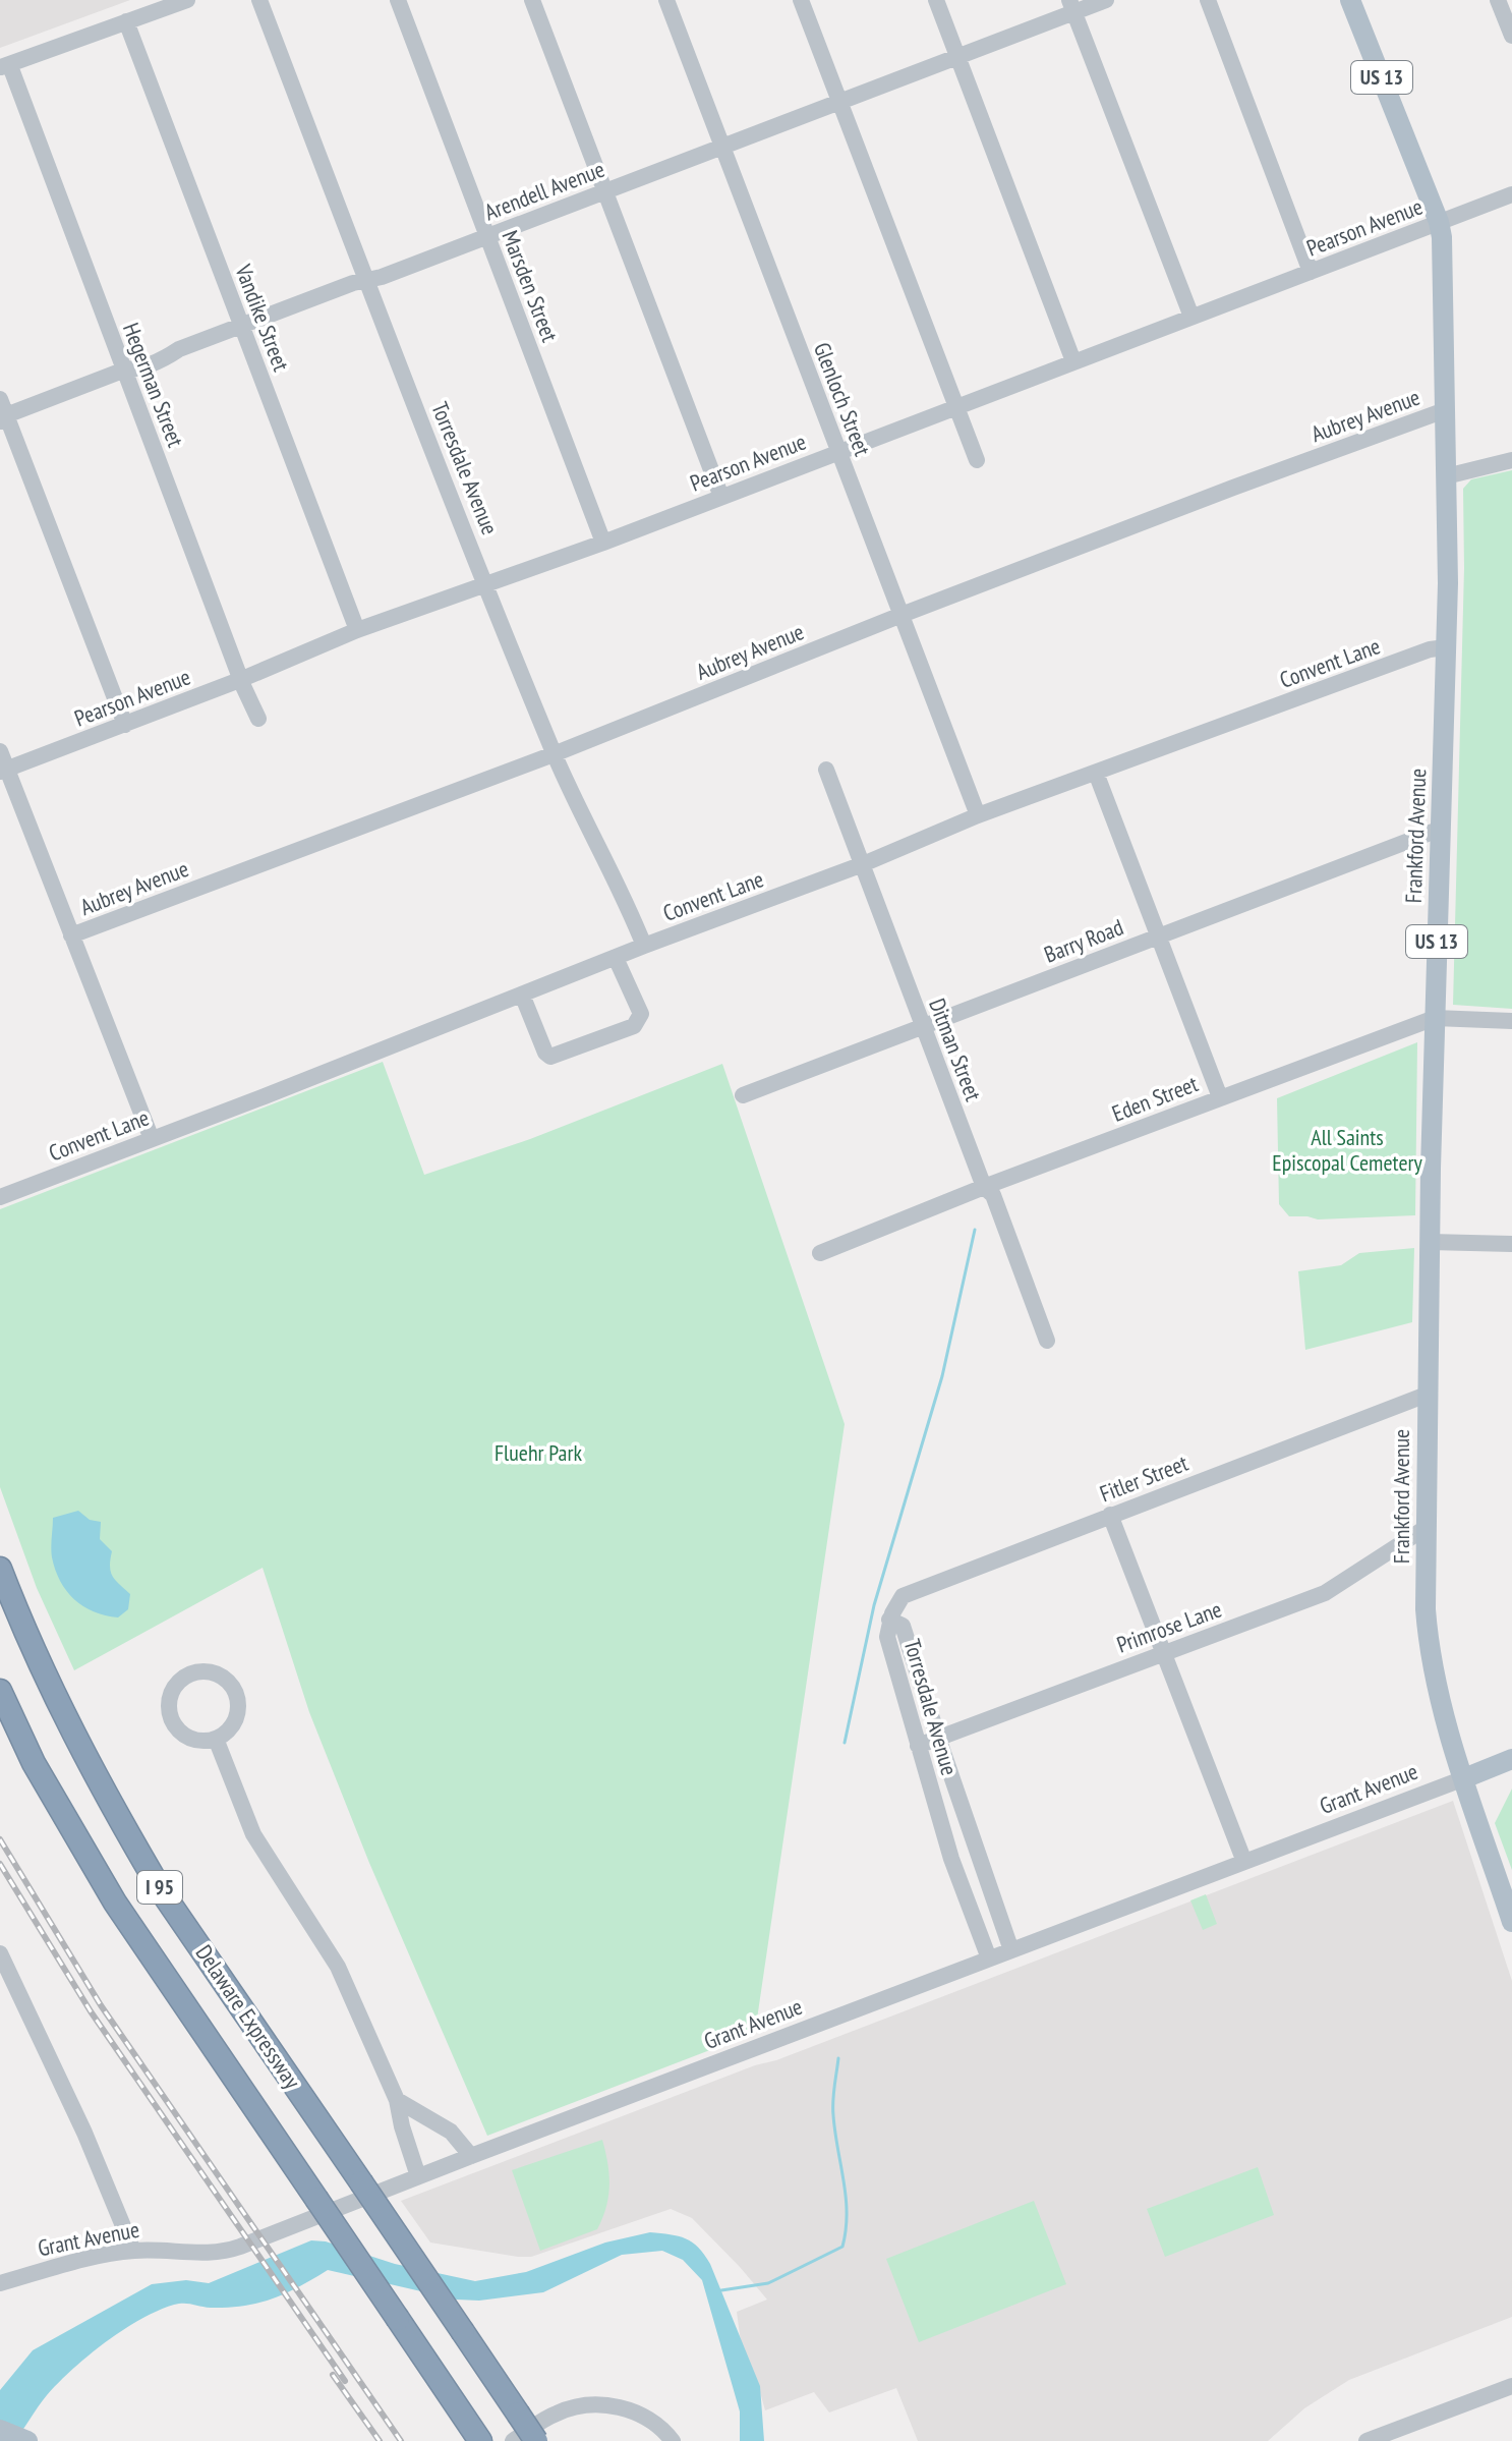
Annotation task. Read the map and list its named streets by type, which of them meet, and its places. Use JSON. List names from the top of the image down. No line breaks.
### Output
{"streets":{"highway":["I 95","Delaware Expressway"],"main road":["US 13","Frankford Avenue","Grant Avenue"],"street":["Arendell Avenue","Pearson Avenue","Marsden Street","Vandike Street","Hegerman Street","Glenloch Street","Aubrey Avenue","Torresdale Avenue","Convent Lane","Barry Road","Ditman Street","Eden Street","Fitler Street","Primrose Lane"]},"crossings":[["Arendell Avenue","Marsden Street"],["Arendell Avenue","Vandike Street"],["Arendell Avenue","Hegerman Street"],["Arendell Avenue","Glenloch Street"],["Arendell Avenue","Torresdale Avenue"],["Pearson Avenue","Marsden Street"],["Pearson Avenue","Vandike Street"],["Pearson Avenue","Hegerman Street"],["Pearson Avenue","Glenloch Street"],["Pearson Avenue","Torresdale Avenue"],["Pearson Avenue","Frankford Avenue"],["Glenloch Street","Aubrey Avenue"],["Glenloch Street","Convent Lane"],["Aubrey Avenue","Torresdale Avenue"],["Aubrey Avenue","Frankford Avenue"],["Torresdale Avenue","Convent Lane"],["Torresdale Avenue","Fitler Street"],["Torresdale Avenue","Primrose Lane"],["Torresdale Avenue","Grant Avenue"],["Convent Lane","Frankford Avenue"],["Convent Lane","Ditman Street"],["Frankford Avenue","Barry Road"],["Frankford Avenue","Eden Street"],["Frankford Avenue","Fitler Street"],["Frankford Avenue","Primrose Lane"],["Frankford Avenue","Grant Avenue"],["Barry Road","Ditman Street"],["Ditman Street","Eden Street"]],"parks":["All Saints Episcopal Cemetery","Fluehr Park"]}
